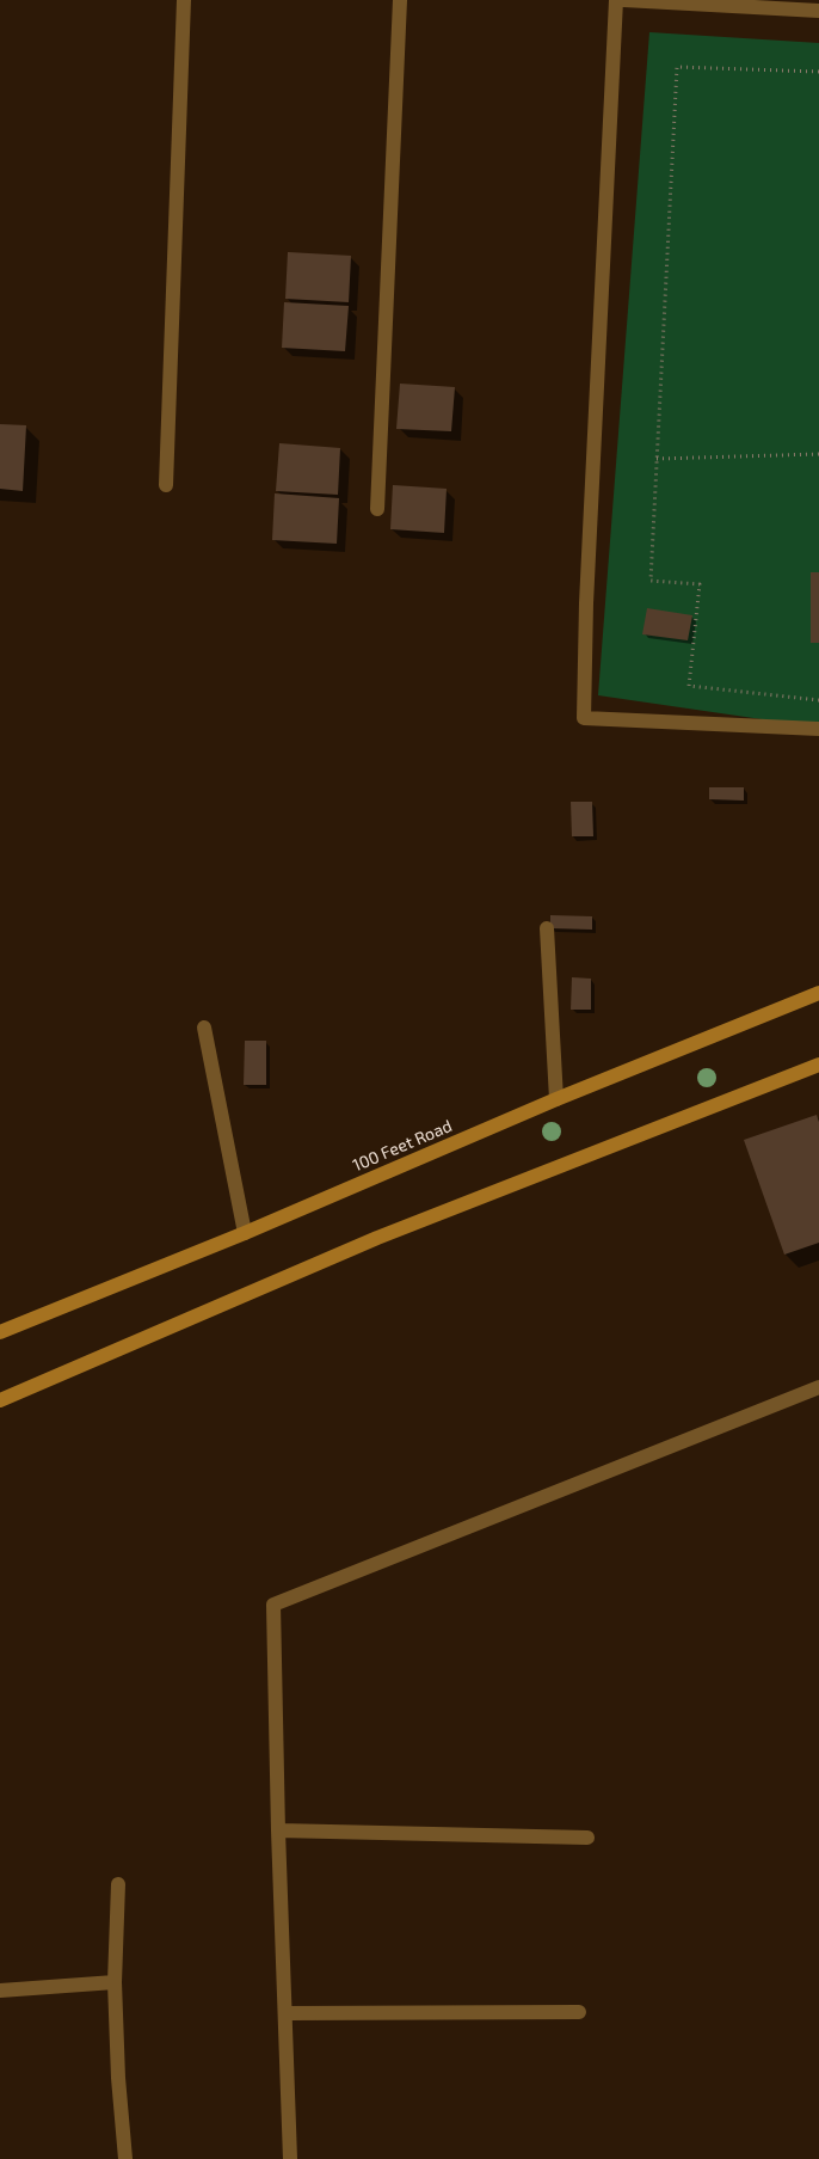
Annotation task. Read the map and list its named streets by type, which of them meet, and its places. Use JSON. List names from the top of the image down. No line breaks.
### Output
{"streets":{"main road":["100 Feet Road"]}}
